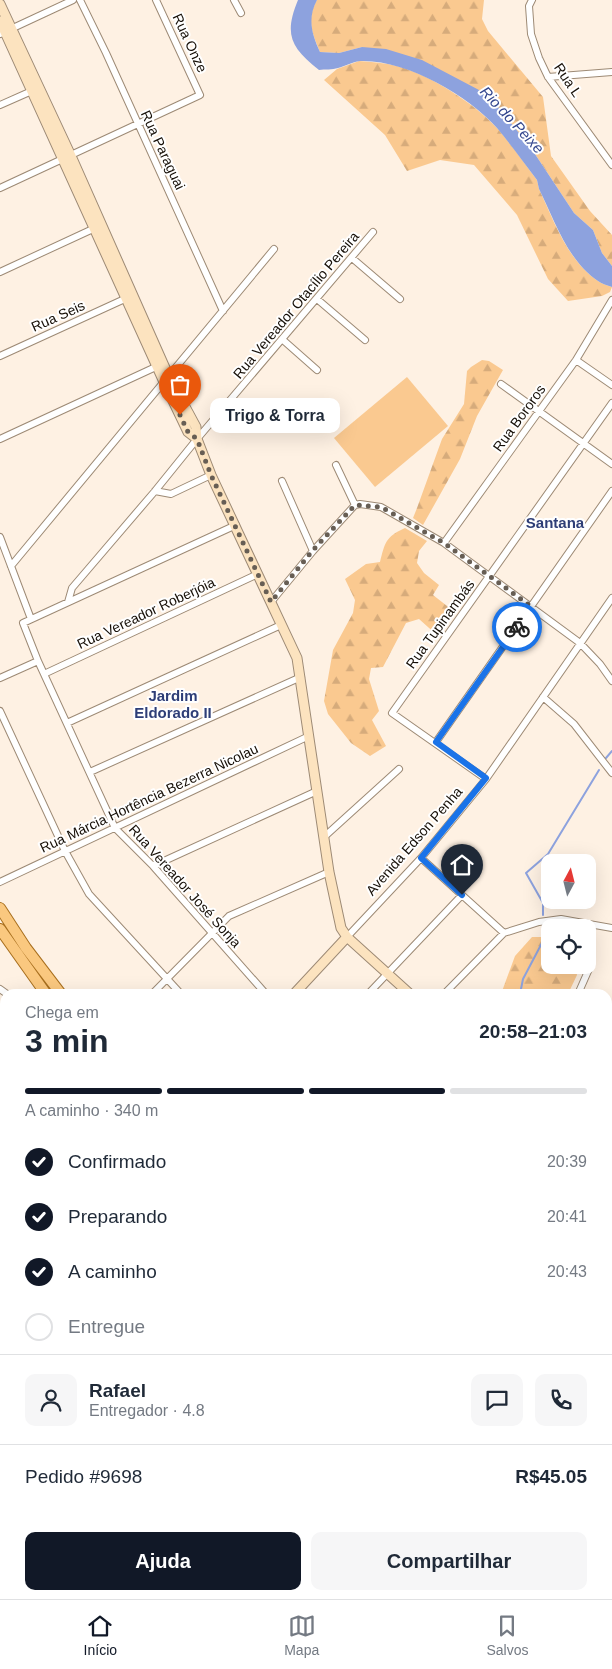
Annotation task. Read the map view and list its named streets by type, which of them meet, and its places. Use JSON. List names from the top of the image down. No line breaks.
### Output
{"streets":{"street":["Rua Onze","Rua L","Rua Paraguai","Rua Vereador Otacílio Pereira","Rua Seis","Rua Bororos","Rua Vereador Roberjóia","Rua Tupinambás","Rua Márcia Hortência Bezerra Nicolau","Avenida Edson Penha","Rua Vereador José Sonja"]},"crossings":[["Rua Onze","Rua Paraguai"],["Rua Vereador Roberjóia","Rua Vereador José Sonja"],["Rua Márcia Hortência Bezerra Nicolau","Rua Vereador José Sonja"]],"districts":["Santana","Jardim Eldorado II"],"water":["Rio do Peixe"],"places":["Trigo & Torra"],"north":"top","page":{"bubble":"Trigo & Torra","heading":["3 min","Chega em","20:58–21:03"],"panel":["Rafael","Entregador · 4.8","Pedido #9698","R$45.05"],"bar":"A caminho · 340 m","list":[["Confirmado","20:39"],["Preparando","20:41"],["A caminho","20:43"],"Entregue"],"buttons":["Ajuda","Compartilhar"],"tabs":["Início","Mapa","Salvos"]}}
